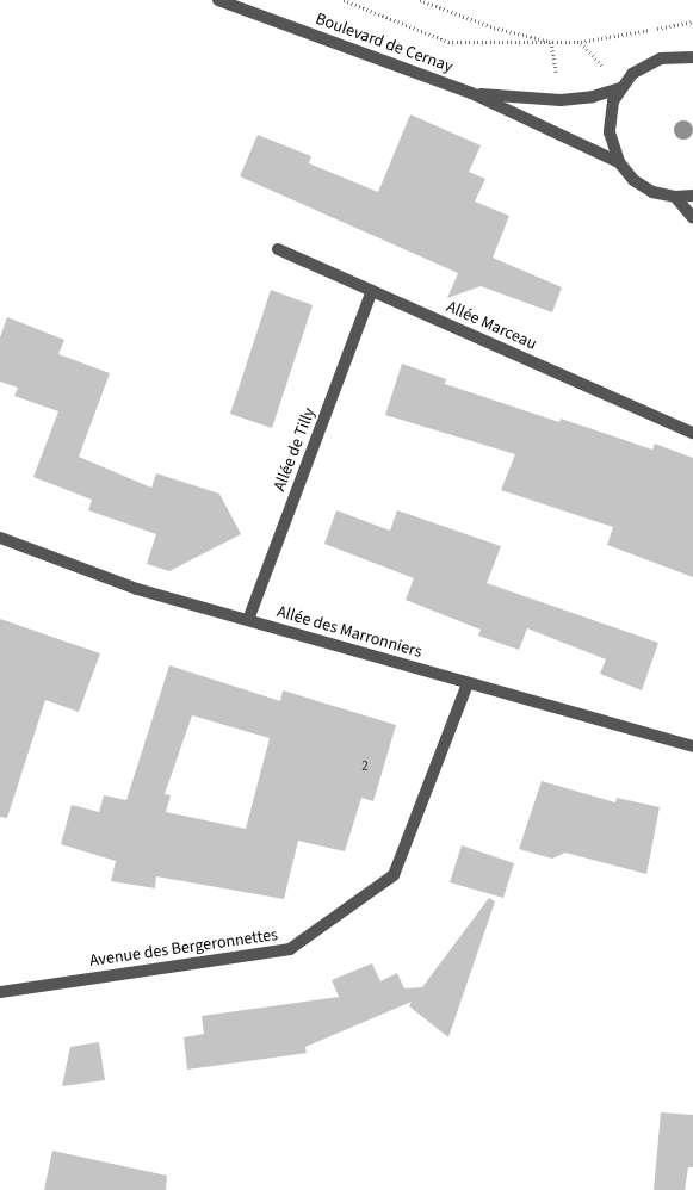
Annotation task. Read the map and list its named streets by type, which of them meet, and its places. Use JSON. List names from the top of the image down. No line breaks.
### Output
{"streets":{"street":["Boulevard de Cernay","Allée Marceau","Allée de Tilly","Allée des Marronniers","Avenue des Bergeronnettes"]},"crossings":[["Allée Marceau","Allée de Tilly"],["Allée de Tilly","Allée des Marronniers"],["Allée des Marronniers","Avenue des Bergeronnettes"]],"house_numbers":["2"]}
